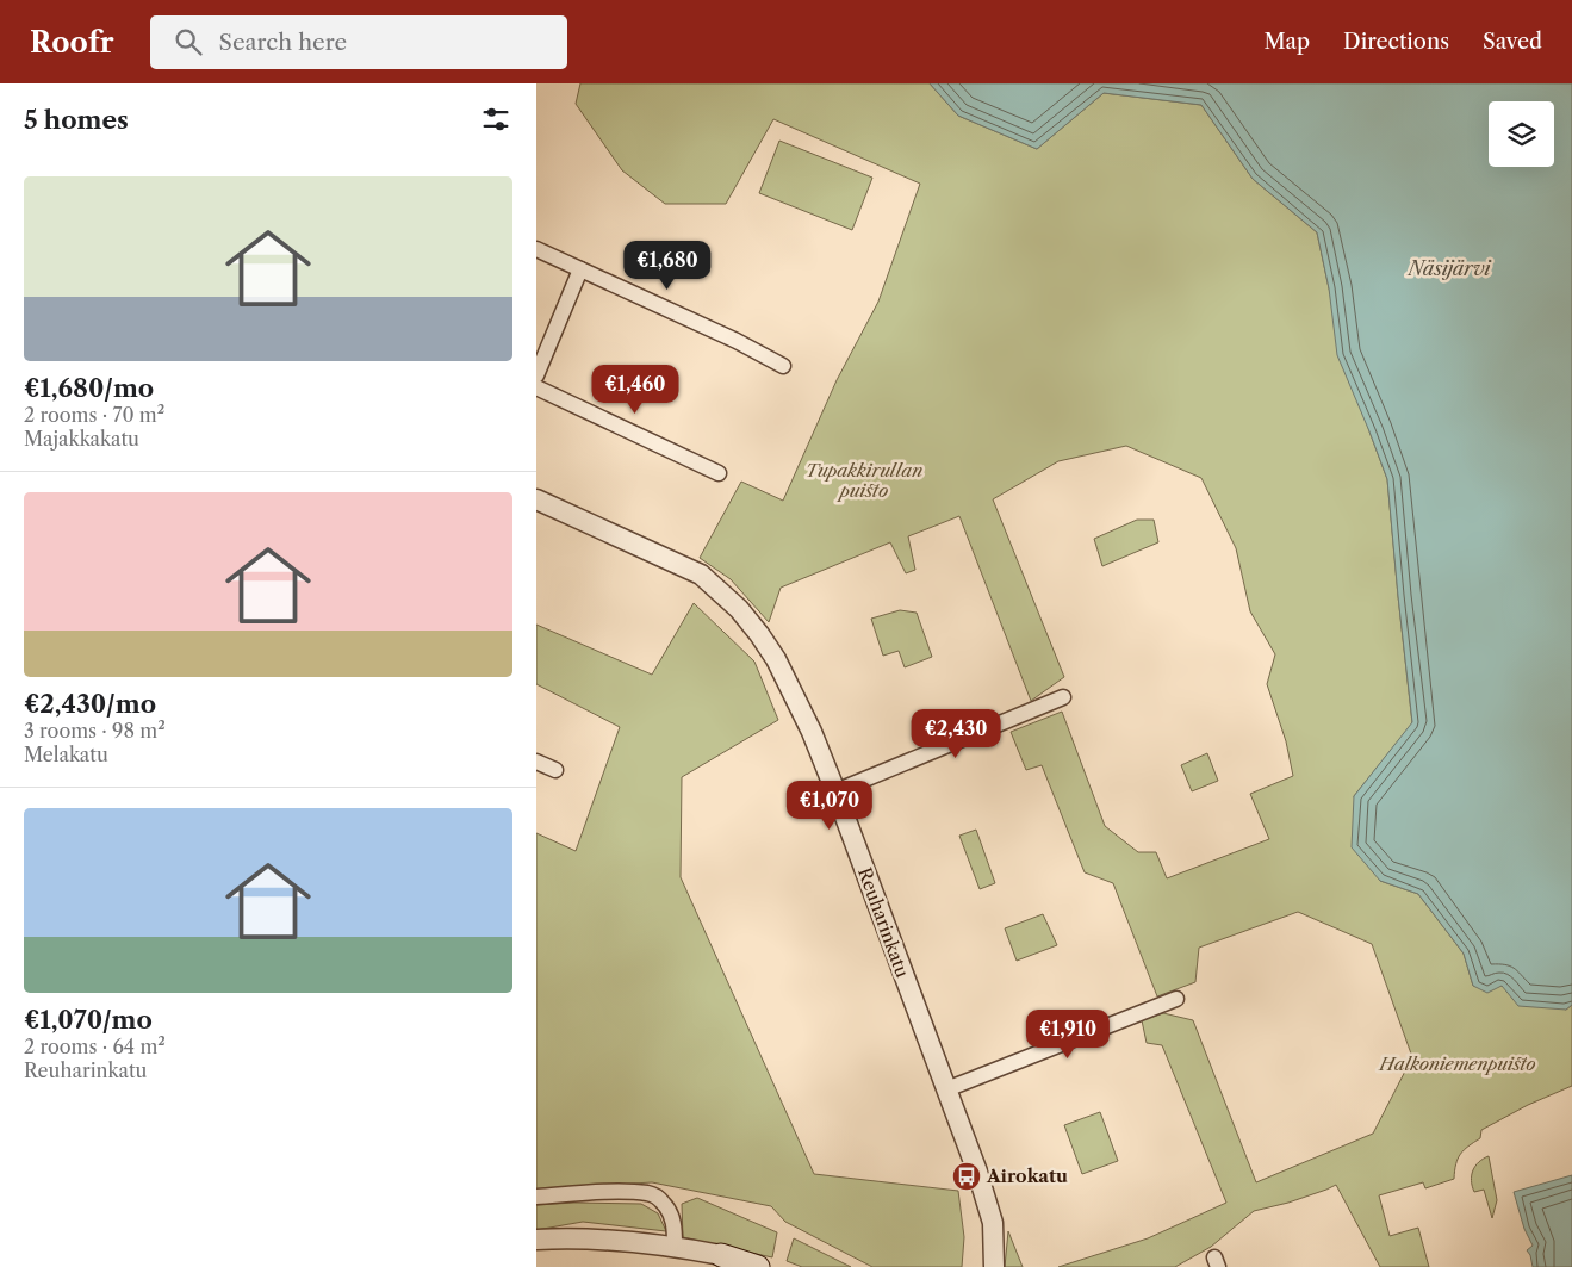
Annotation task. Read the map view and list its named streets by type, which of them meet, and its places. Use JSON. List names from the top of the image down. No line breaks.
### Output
{"streets":{"street":["Reuharinkatu"]},"water":["Näsijärvi"],"parks":["Tupakkirullan puisto","Halkoniemenpuisto"],"places":{"bus stop":["Airokatu"]},"page":{"header":"Roofr","search":"Search here","nav":["Map","Directions","Saved"],"heading":"5 homes","list":[{"name":"€1,680/mo","note":"2 rooms · 70 m² · Majakkakatu"},{"name":"€2,430/mo","note":"3 rooms · 98 m² · Melakatu"},{"name":"€1,070/mo","note":"2 rooms · 64 m² · Reuharinkatu"}],"price":["€1,680","€1,460","€2,430","€1,070","€1,910"]}}
